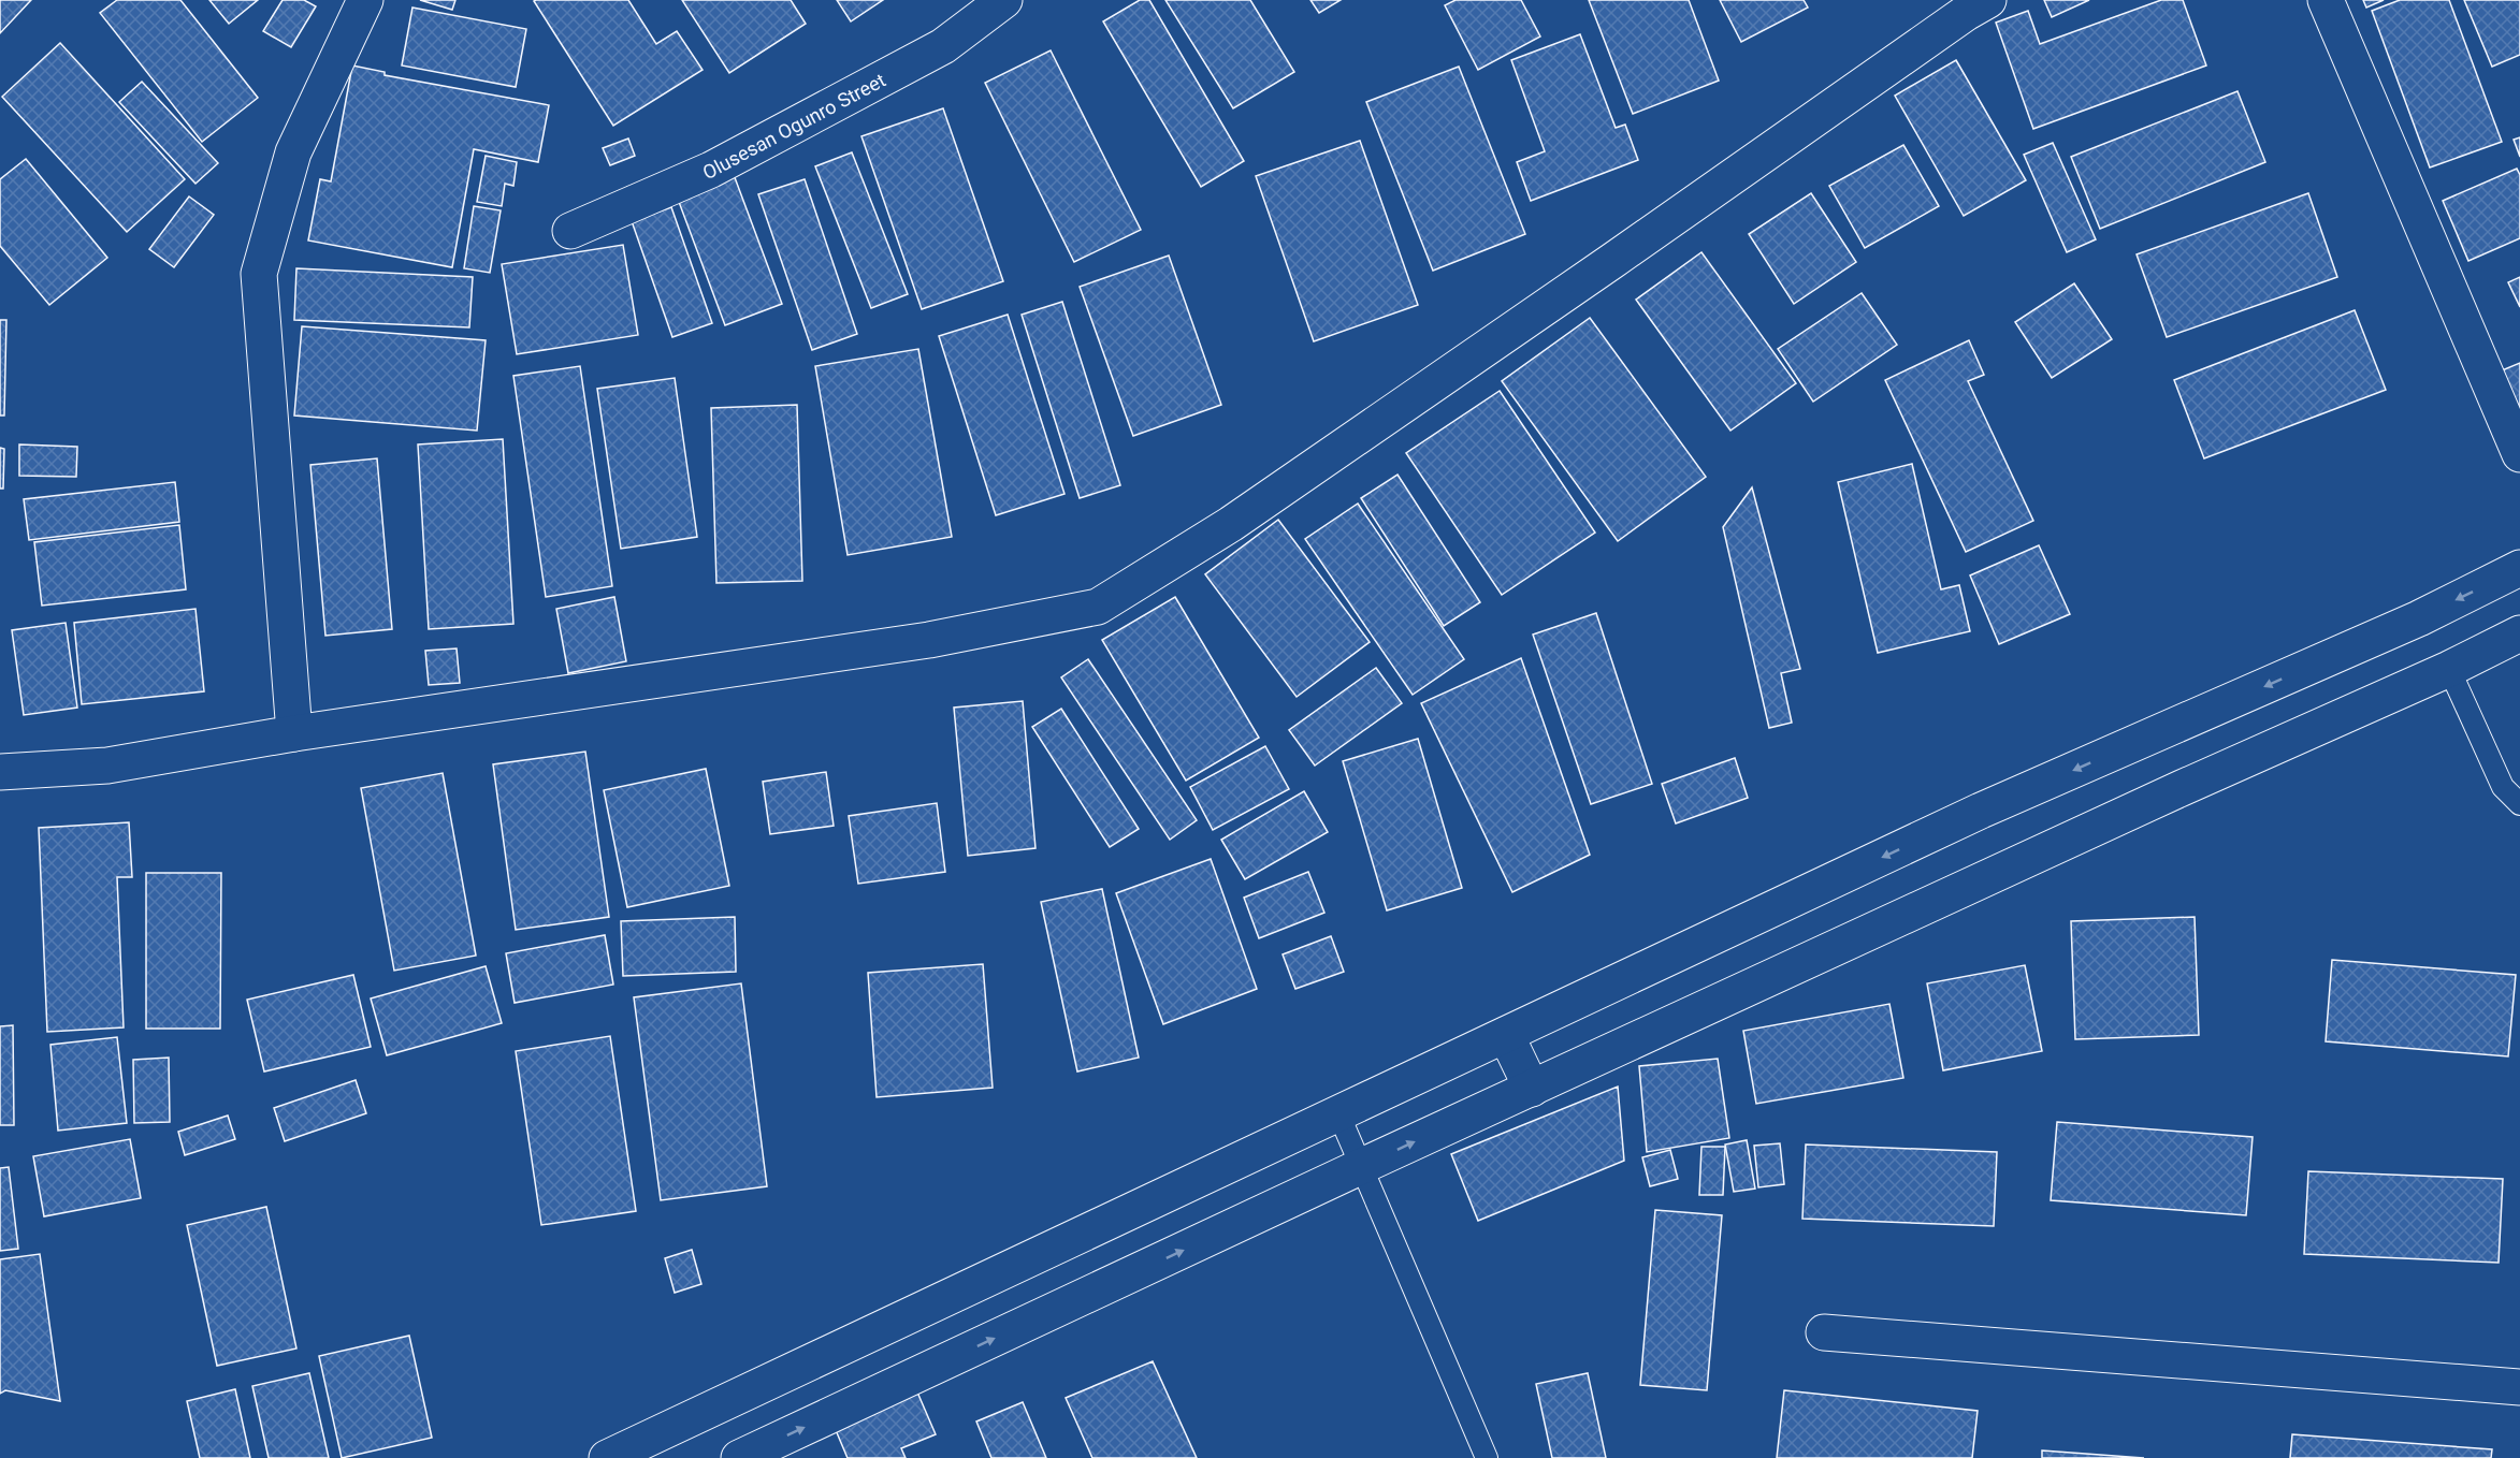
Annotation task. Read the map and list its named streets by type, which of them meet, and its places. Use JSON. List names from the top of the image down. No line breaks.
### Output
{"streets":{"street":["Olusesan Ogunro Street"]}}
